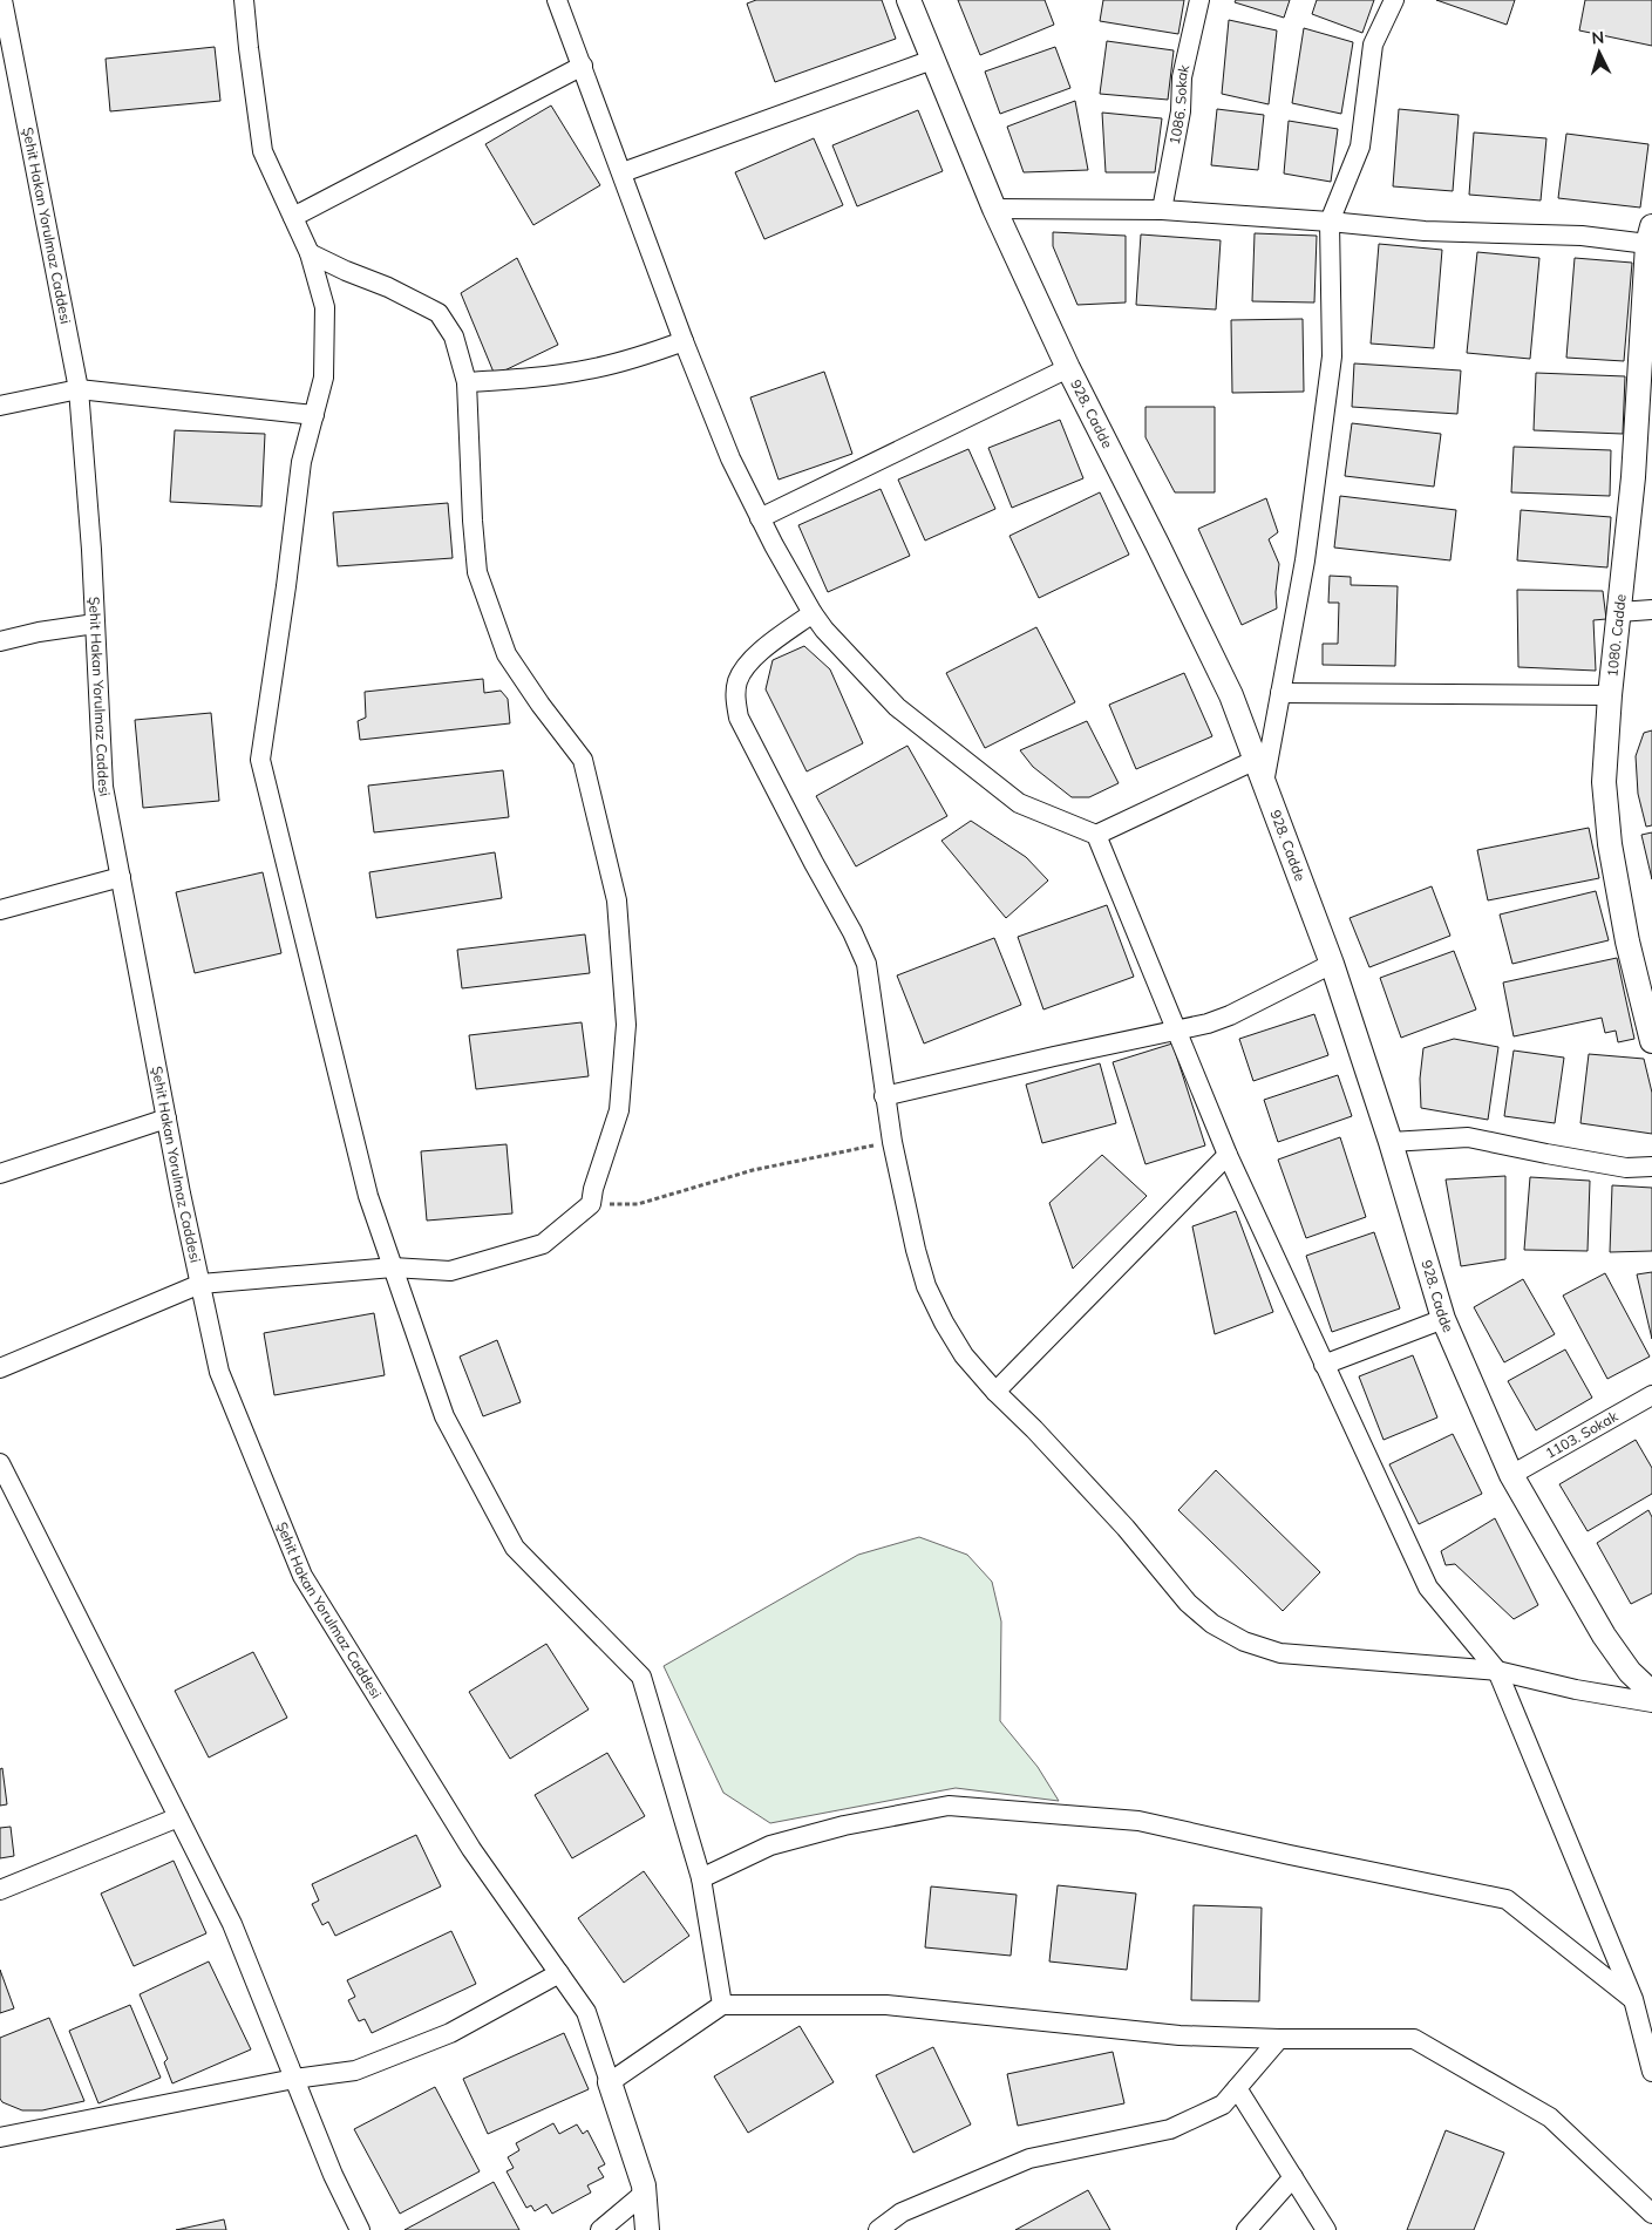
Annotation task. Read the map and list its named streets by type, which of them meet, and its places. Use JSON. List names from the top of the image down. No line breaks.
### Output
{"streets":{"street":["1086. Sokak","Şehit Hakan Yorulmaz Caddesi","928. Cadde","1080. Cadde","1103. Sokak"]},"crossings":[["928. Cadde","1103. Sokak"]],"north":"top"}
